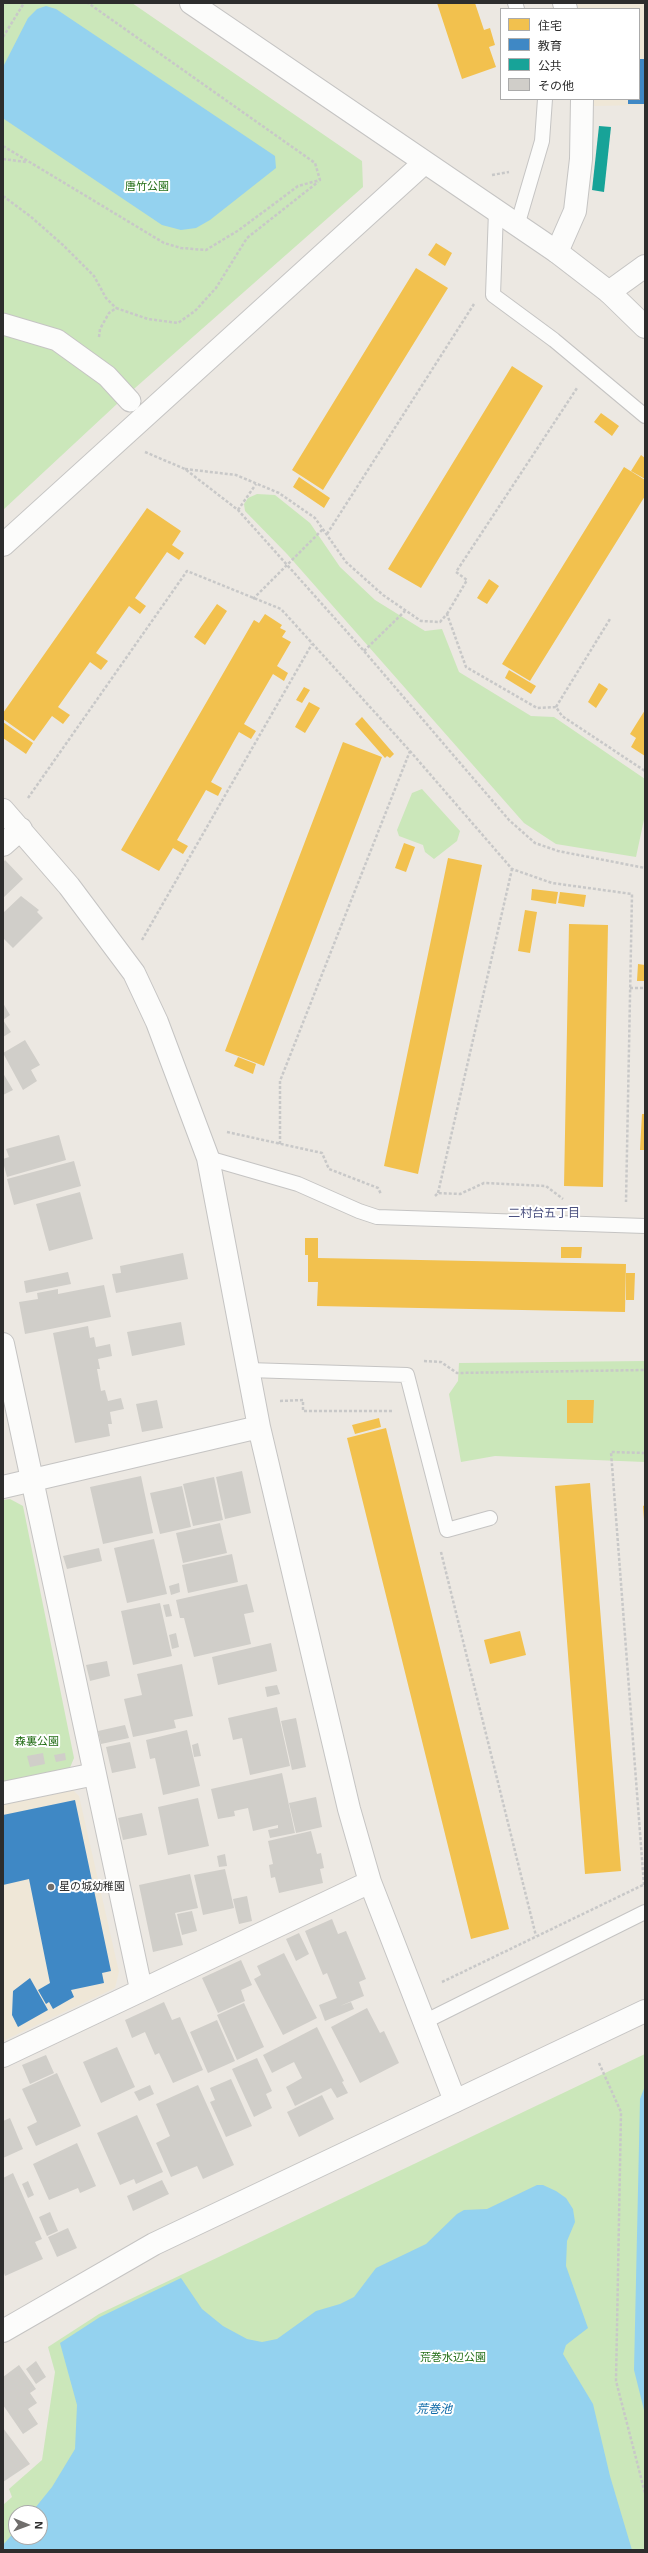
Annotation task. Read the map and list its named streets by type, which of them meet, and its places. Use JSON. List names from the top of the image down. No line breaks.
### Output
{"districts":["二村台五丁目"],"water":["荒巻池"],"parks":["唐竹公園","森裏公園","荒巻水辺公園"],"places":["星の城幼稚園"],"legend":["住宅","教育","公共","その他"],"north":"right"}
